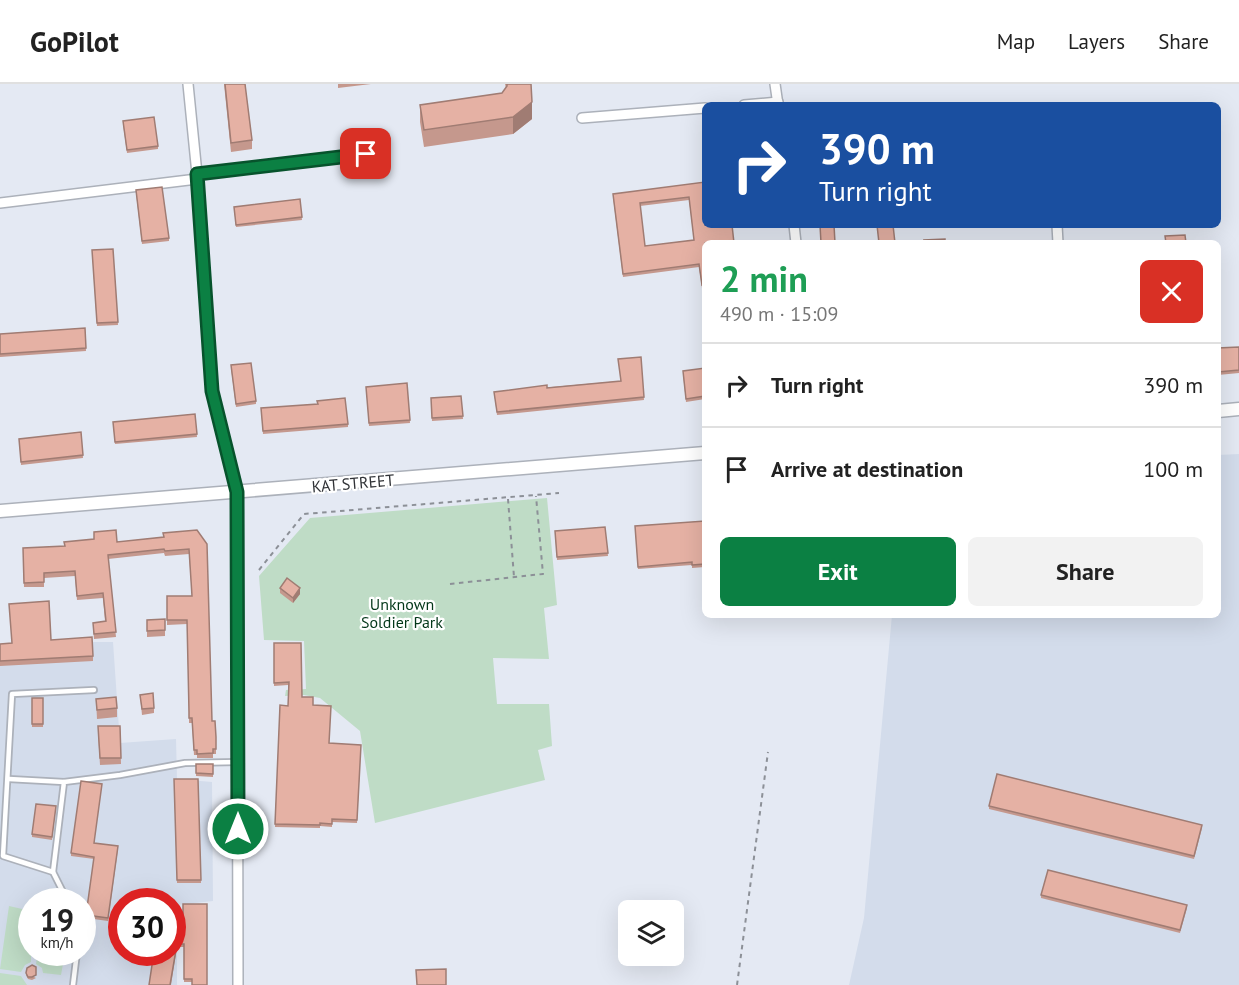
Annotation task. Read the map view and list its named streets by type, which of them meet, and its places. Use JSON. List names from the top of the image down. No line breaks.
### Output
{"streets":{"street":["KAT STREET"]},"parks":["Unknown Soldier Park"],"page":{"header":"GoPilot","nav":["Map","Layers","Share"],"turn":["390 m","Turn right"],"heading":["2 min","490 m · 15:09"],"list":[{"name":"Turn right","value":"390 m"},{"name":"Arrive at destination","value":"100 m"}],"buttons":["Exit","Share"],"speed":"19 km/h","limit":"30"}}
